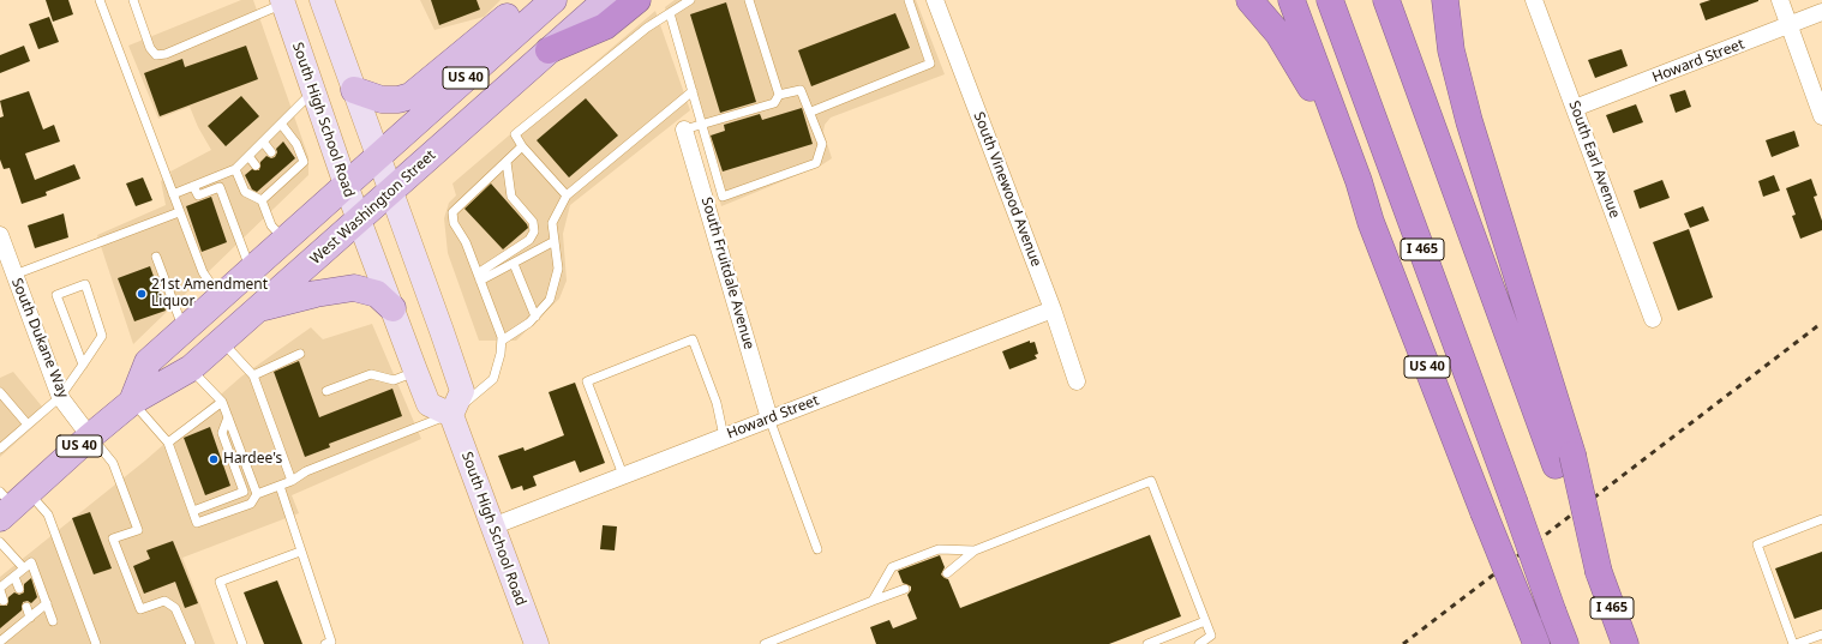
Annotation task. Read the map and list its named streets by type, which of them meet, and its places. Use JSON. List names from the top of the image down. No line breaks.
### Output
{"streets":{"highway":["US 40","I 465"],"main road":["West Washington Street"],"street":["Howard Street","South High School Road","South Earl Avenue","South Vinewood Avenue","South Fruitdale Avenue","South Dukane Way"]},"crossings":[["Howard Street","South High School Road"],["Howard Street","South Earl Avenue"],["Howard Street","South Vinewood Avenue"],["Howard Street","South Fruitdale Avenue"],["South High School Road","West Washington Street"],["West Washington Street","South Dukane Way"]],"places":["21st Amendment Liquor","Hardee's"]}
